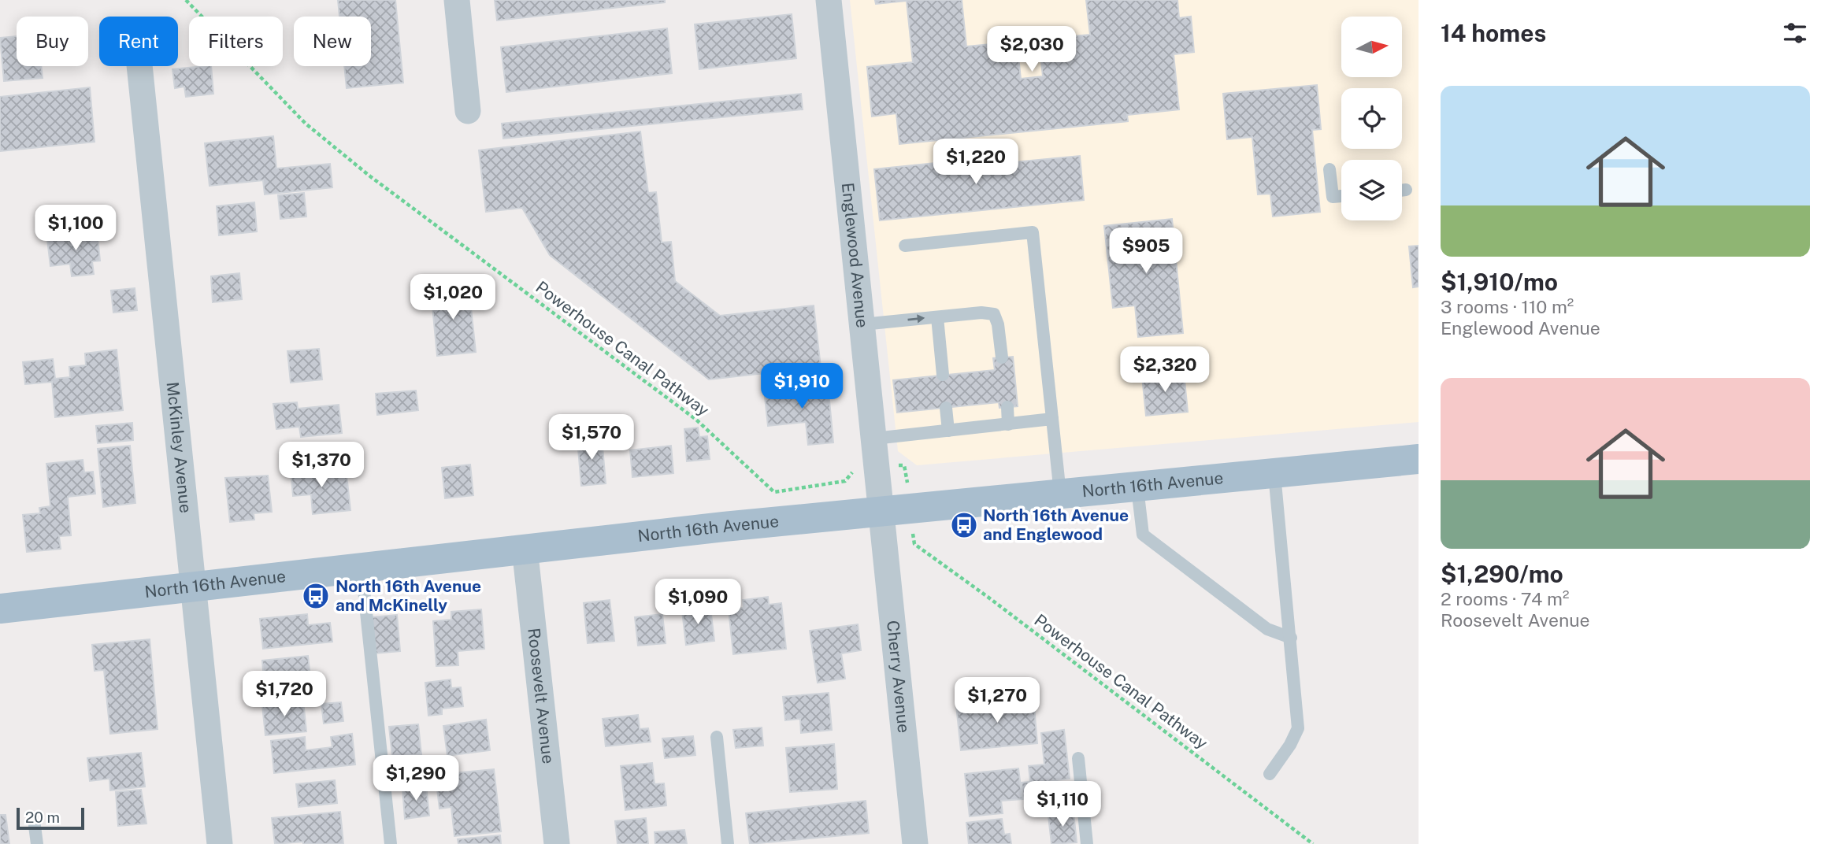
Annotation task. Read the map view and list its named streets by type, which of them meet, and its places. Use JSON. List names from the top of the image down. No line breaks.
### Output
{"streets":{"main road":["North 16th Avenue"],"street":["Englewood Avenue","McKinley Avenue","Cherry Avenue","Roosevelt Avenue"],"path":["Powerhouse Canal Pathway"]},"crossings":[["Englewood Avenue","North 16th Avenue"],["Englewood Avenue","Cherry Avenue"],["McKinley Avenue","North 16th Avenue"],["North 16th Avenue","Cherry Avenue"],["North 16th Avenue","Roosevelt Avenue"]],"places":{"bus stop":["North 16th Avenue and Englewood","North 16th Avenue and McKinelly"]},"scale_bar":"20 m","north":"right","page":{"heading":"14 homes","chip":["Buy","Rent","Filters","New"],"price":["$2,030","$1,220","$1,100","$905","$1,020","$2,320","$1,910","$1,570","$1,370","$1,090","$1,720","$1,270","$1,290","$1,110"],"list":[{"name":"$1,910/mo","note":"3 rooms · 110 m² · Englewood Avenue"},{"name":"$1,290/mo","note":"2 rooms · 74 m² · Roosevelt Avenue"}],"scale":"20 m"}}
